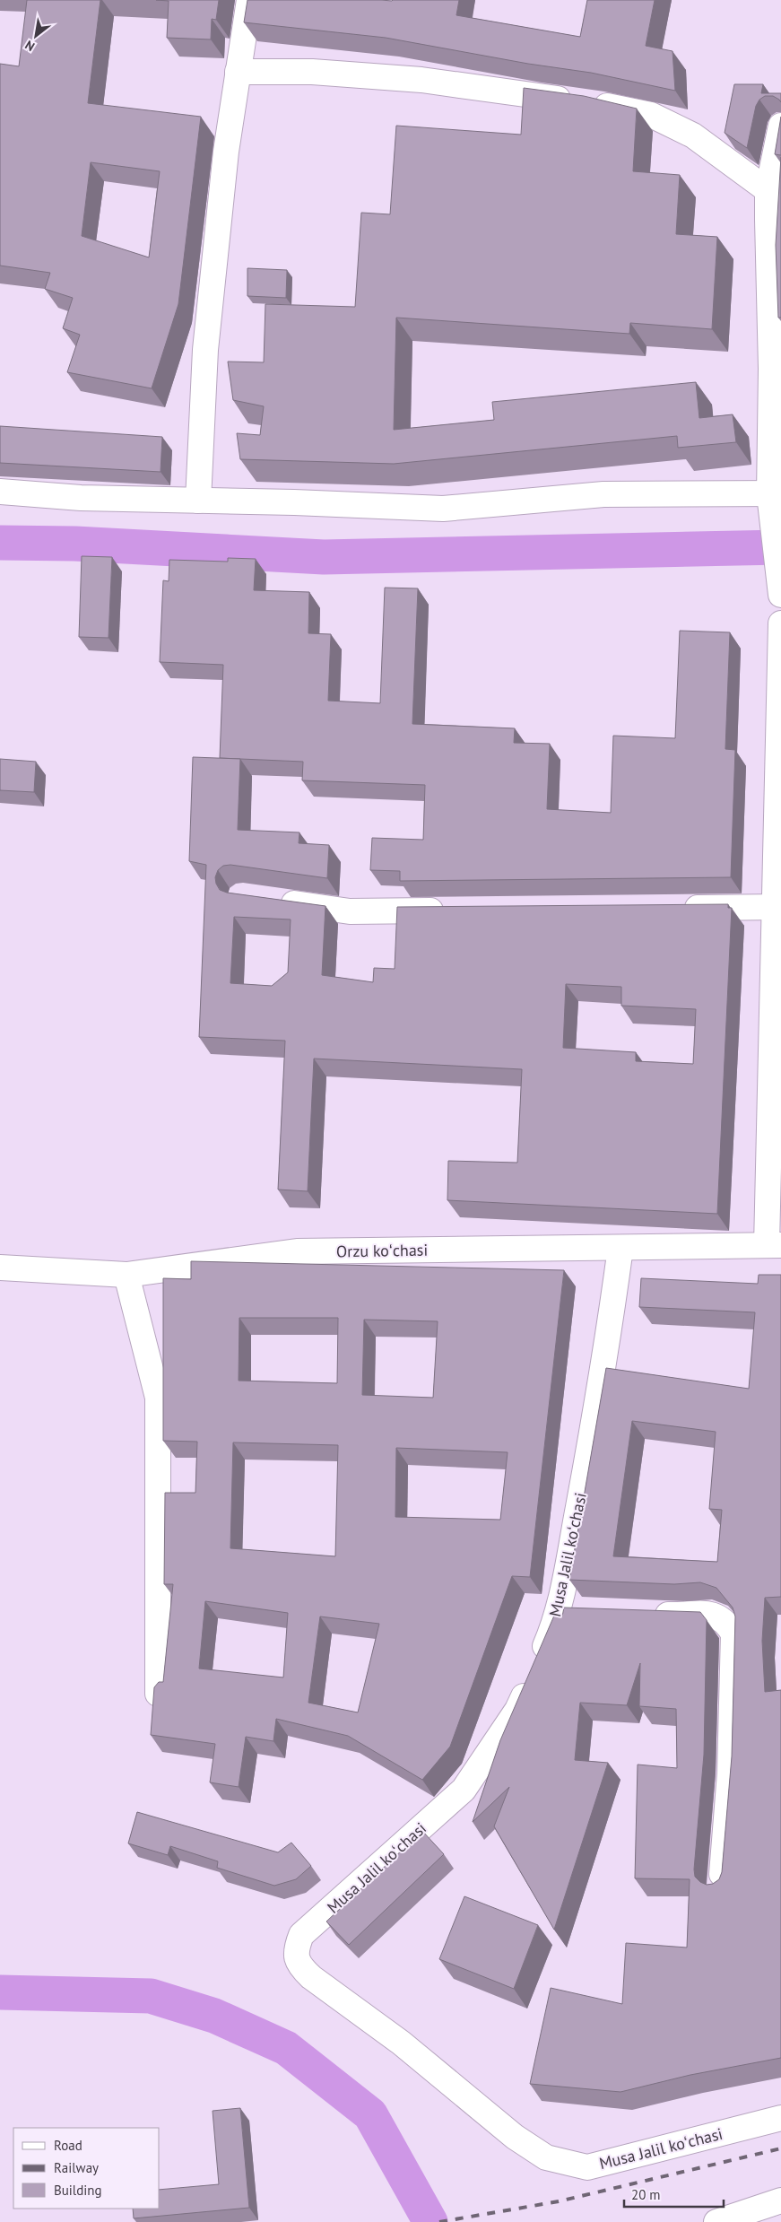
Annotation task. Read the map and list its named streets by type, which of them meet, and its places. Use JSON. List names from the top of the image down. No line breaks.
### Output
{"streets":{"street":["Orzu koʻchasi","Musa Jalil koʻchasi"]},"crossings":[["Orzu koʻchasi","Musa Jalil koʻchasi"]],"legend":["Road","Railway","Building"],"scale_bar":"20 m","north":"bottom left"}
